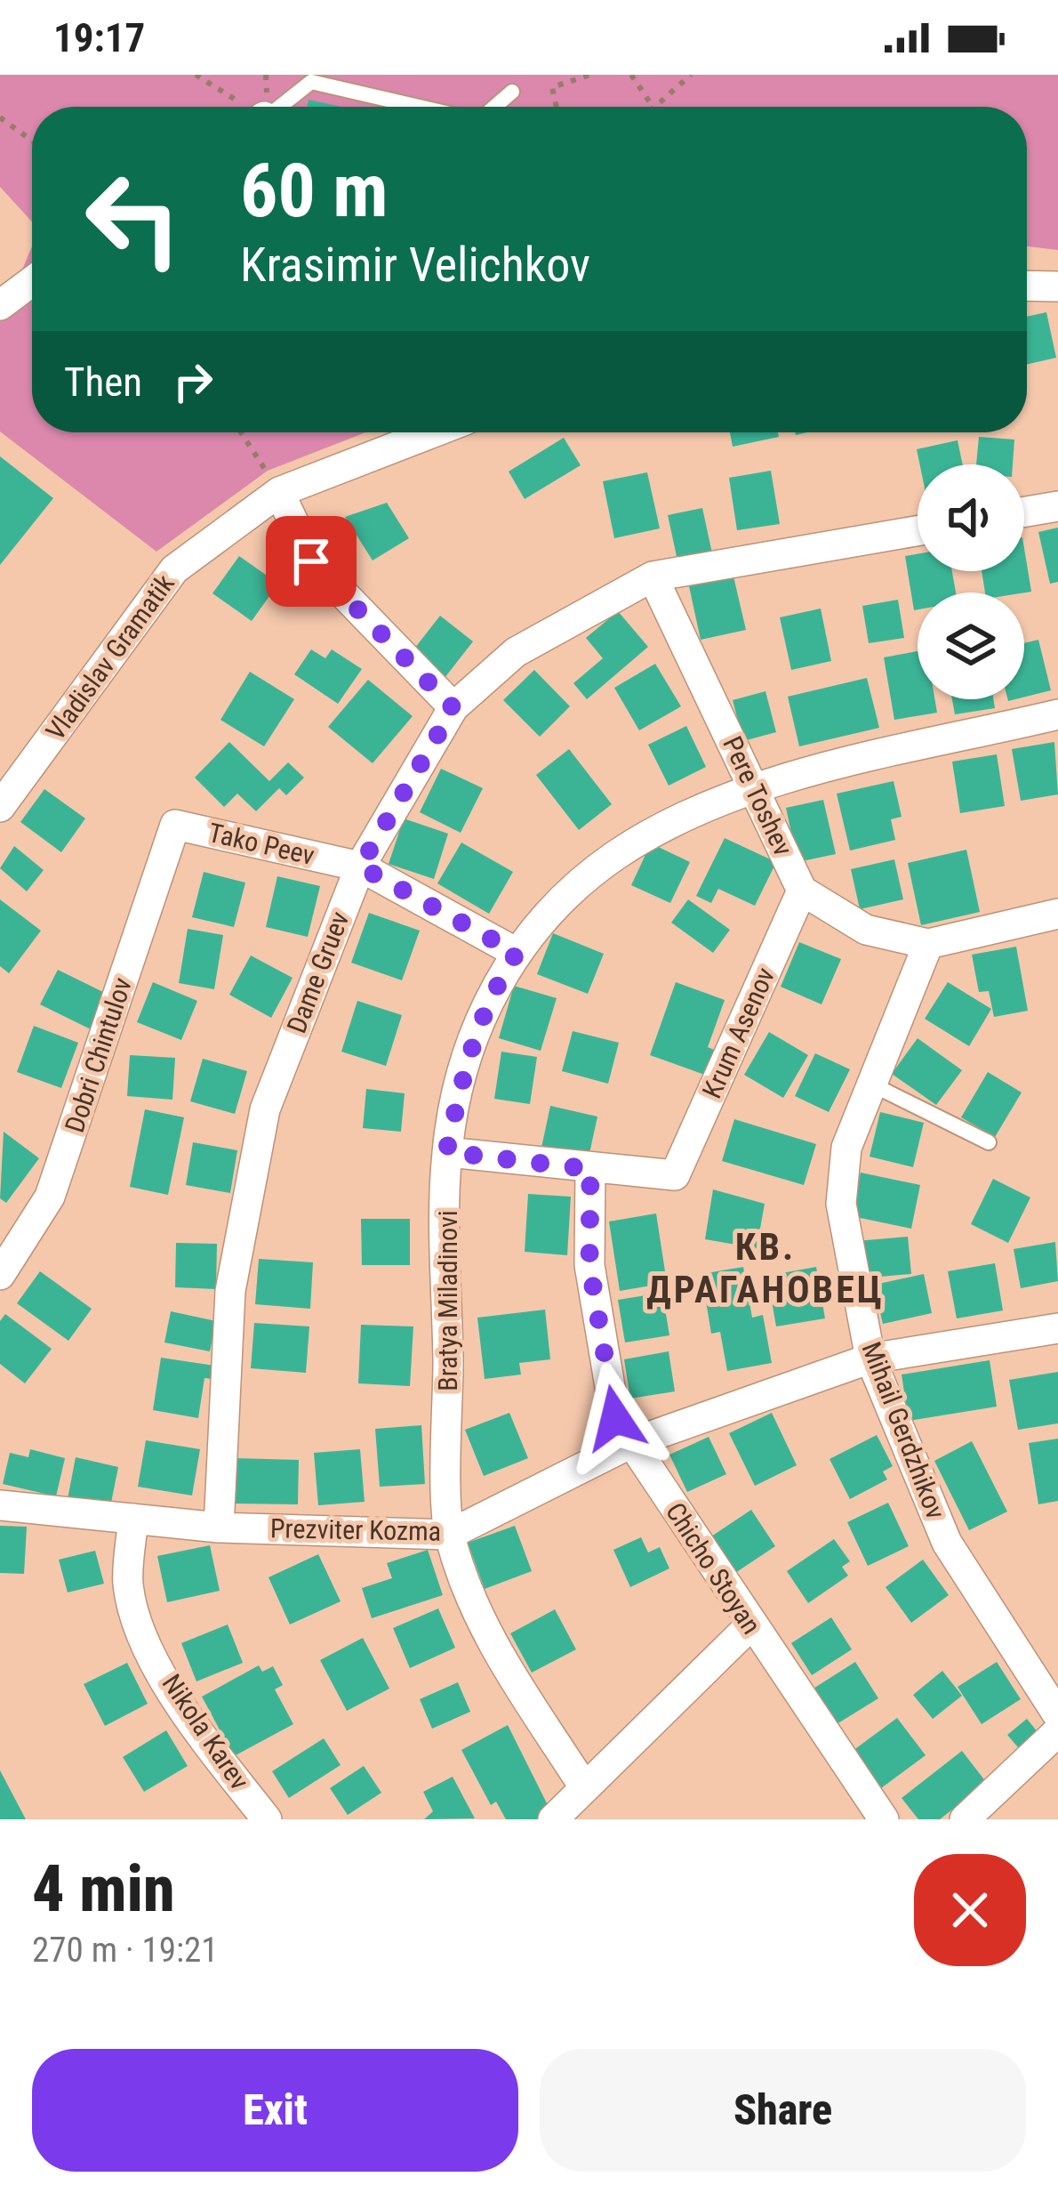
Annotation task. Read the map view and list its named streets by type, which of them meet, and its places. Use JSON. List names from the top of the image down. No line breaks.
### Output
{"streets":{"street":["Vladislav Gramatik","Pere Toshev","Tako Peev","Dame Gruev","Krum Asenov","Dobri Chintulov","Bratya Miladinovi","Mihail Gerdzhikov","Prezviter Kozma","Chicho Stoyan","Nikola Karev"]},"crossings":[["Pere Toshev","Dame Gruev"],["Pere Toshev","Krum Asenov"],["Pere Toshev","Bratya Miladinovi"],["Pere Toshev","Mihail Gerdzhikov"],["Tako Peev","Dame Gruev"],["Tako Peev","Dobri Chintulov"],["Tako Peev","Bratya Miladinovi"],["Dame Gruev","Prezviter Kozma"],["Krum Asenov","Chicho Stoyan"],["Bratya Miladinovi","Prezviter Kozma"],["Mihail Gerdzhikov","Prezviter Kozma"],["Prezviter Kozma","Chicho Stoyan"],["Prezviter Kozma","Nikola Karev"]],"districts":["КВ. ДРАГАНОВЕЦ"],"page":{"status":"19:17","turn":["60 m","Krasimir Velichkov"],"then":"Then","heading":["4 min","270 m · 19:21"],"buttons":["Exit","Share"]}}
